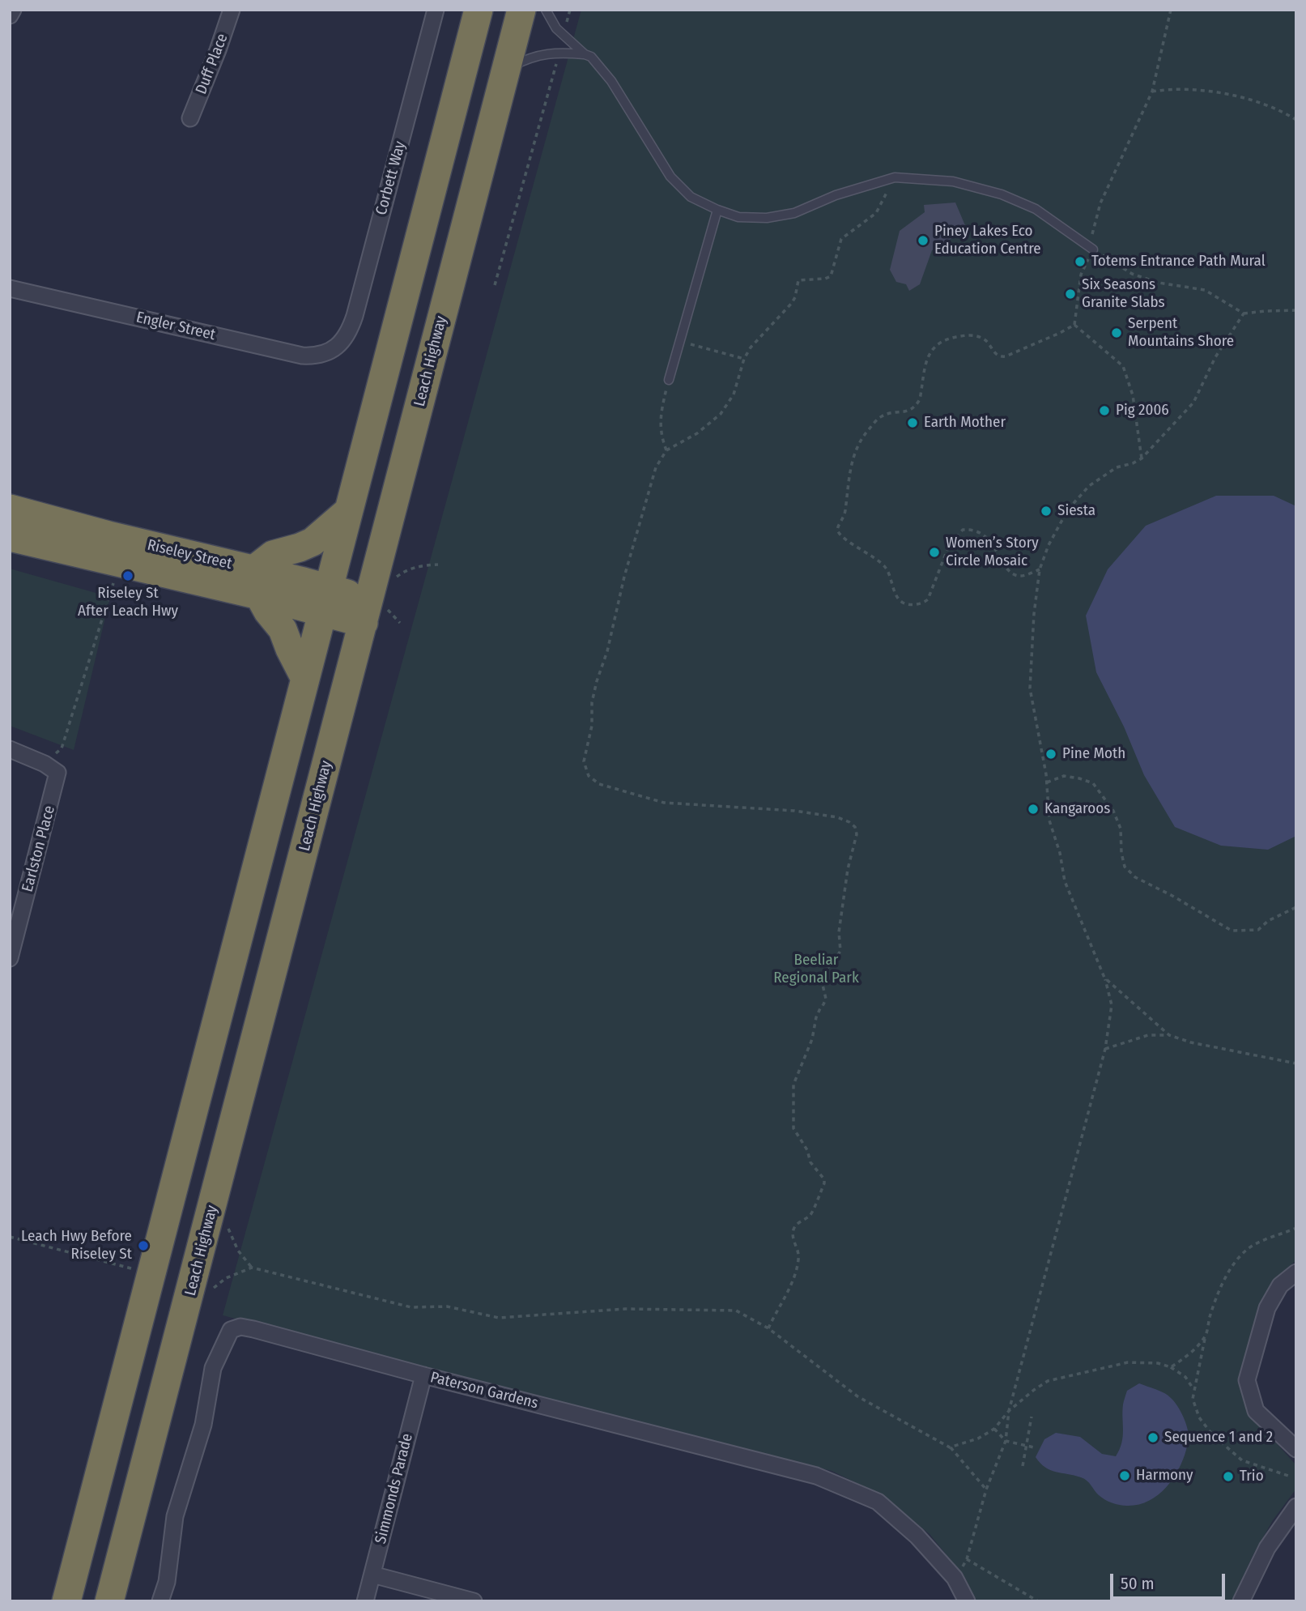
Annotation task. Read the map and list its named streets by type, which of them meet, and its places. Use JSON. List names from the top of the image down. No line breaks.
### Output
{"streets":{"highway":["Leach Highway","Riseley Street"],"street":["Duff Place","Corbett Way","Engler Street","Earlston Place","Paterson Gardens","Simmonds Parade"]},"crossings":[["Corbett Way","Engler Street"],["Leach Highway","Riseley Street"],["Paterson Gardens","Simmonds Parade"]],"parks":["Beeliar Regional Park"],"places":["Piney Lakes Eco Education Centre","Totems Entrance Path Mural","Six Seasons Granite Slabs","Serpent Mountains Shore","Pig 2006","Earth Mother","Siesta","Women’s Story Circle Mosaic","Riseley St After Leach Hwy","Pine Moth","Kangaroos","Leach Hwy Before Riseley St","Sequence 1 and 2","Harmony","Trio"],"scale_bar":"50 m"}
